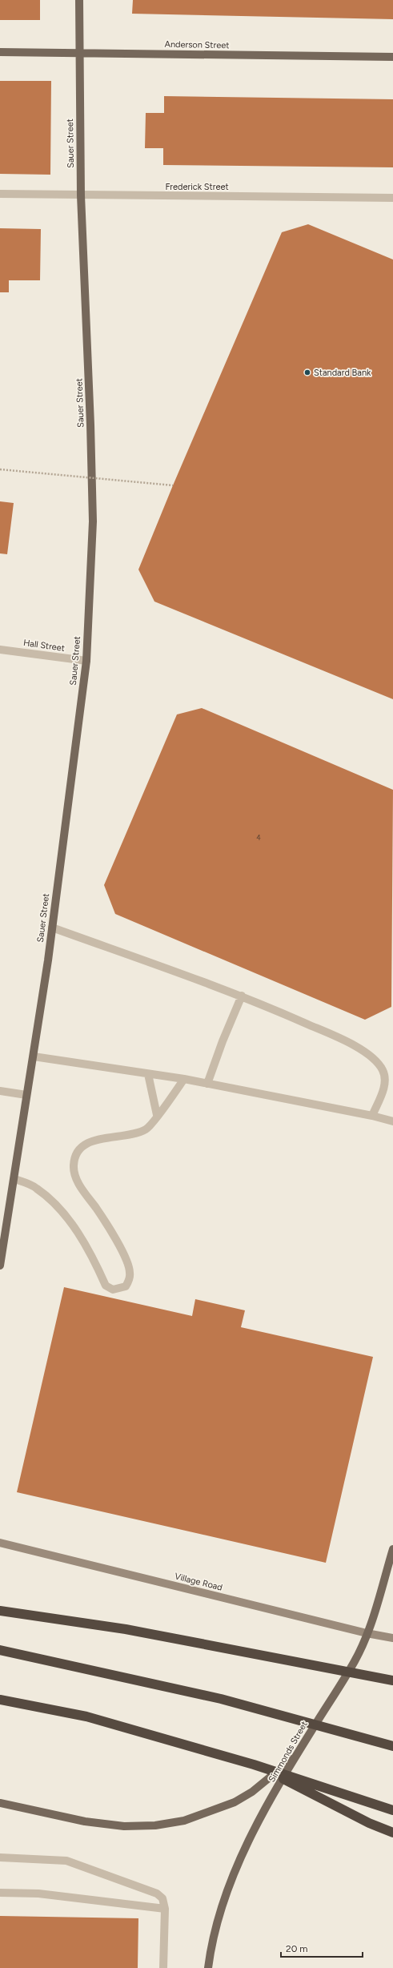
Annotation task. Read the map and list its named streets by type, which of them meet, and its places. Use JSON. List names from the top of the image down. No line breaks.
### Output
{"streets":{"main road":["Anderson Street","Sauer Street","Simmonds Street"],"street":["Frederick Street","Hall Street","Village Road"]},"crossings":[["Anderson Street","Sauer Street"],["Sauer Street","Frederick Street"],["Sauer Street","Hall Street"],["Village Road","Simmonds Street"]],"places":["Standard Bank"],"house_numbers":["4"],"scale_bar":"20 m"}
